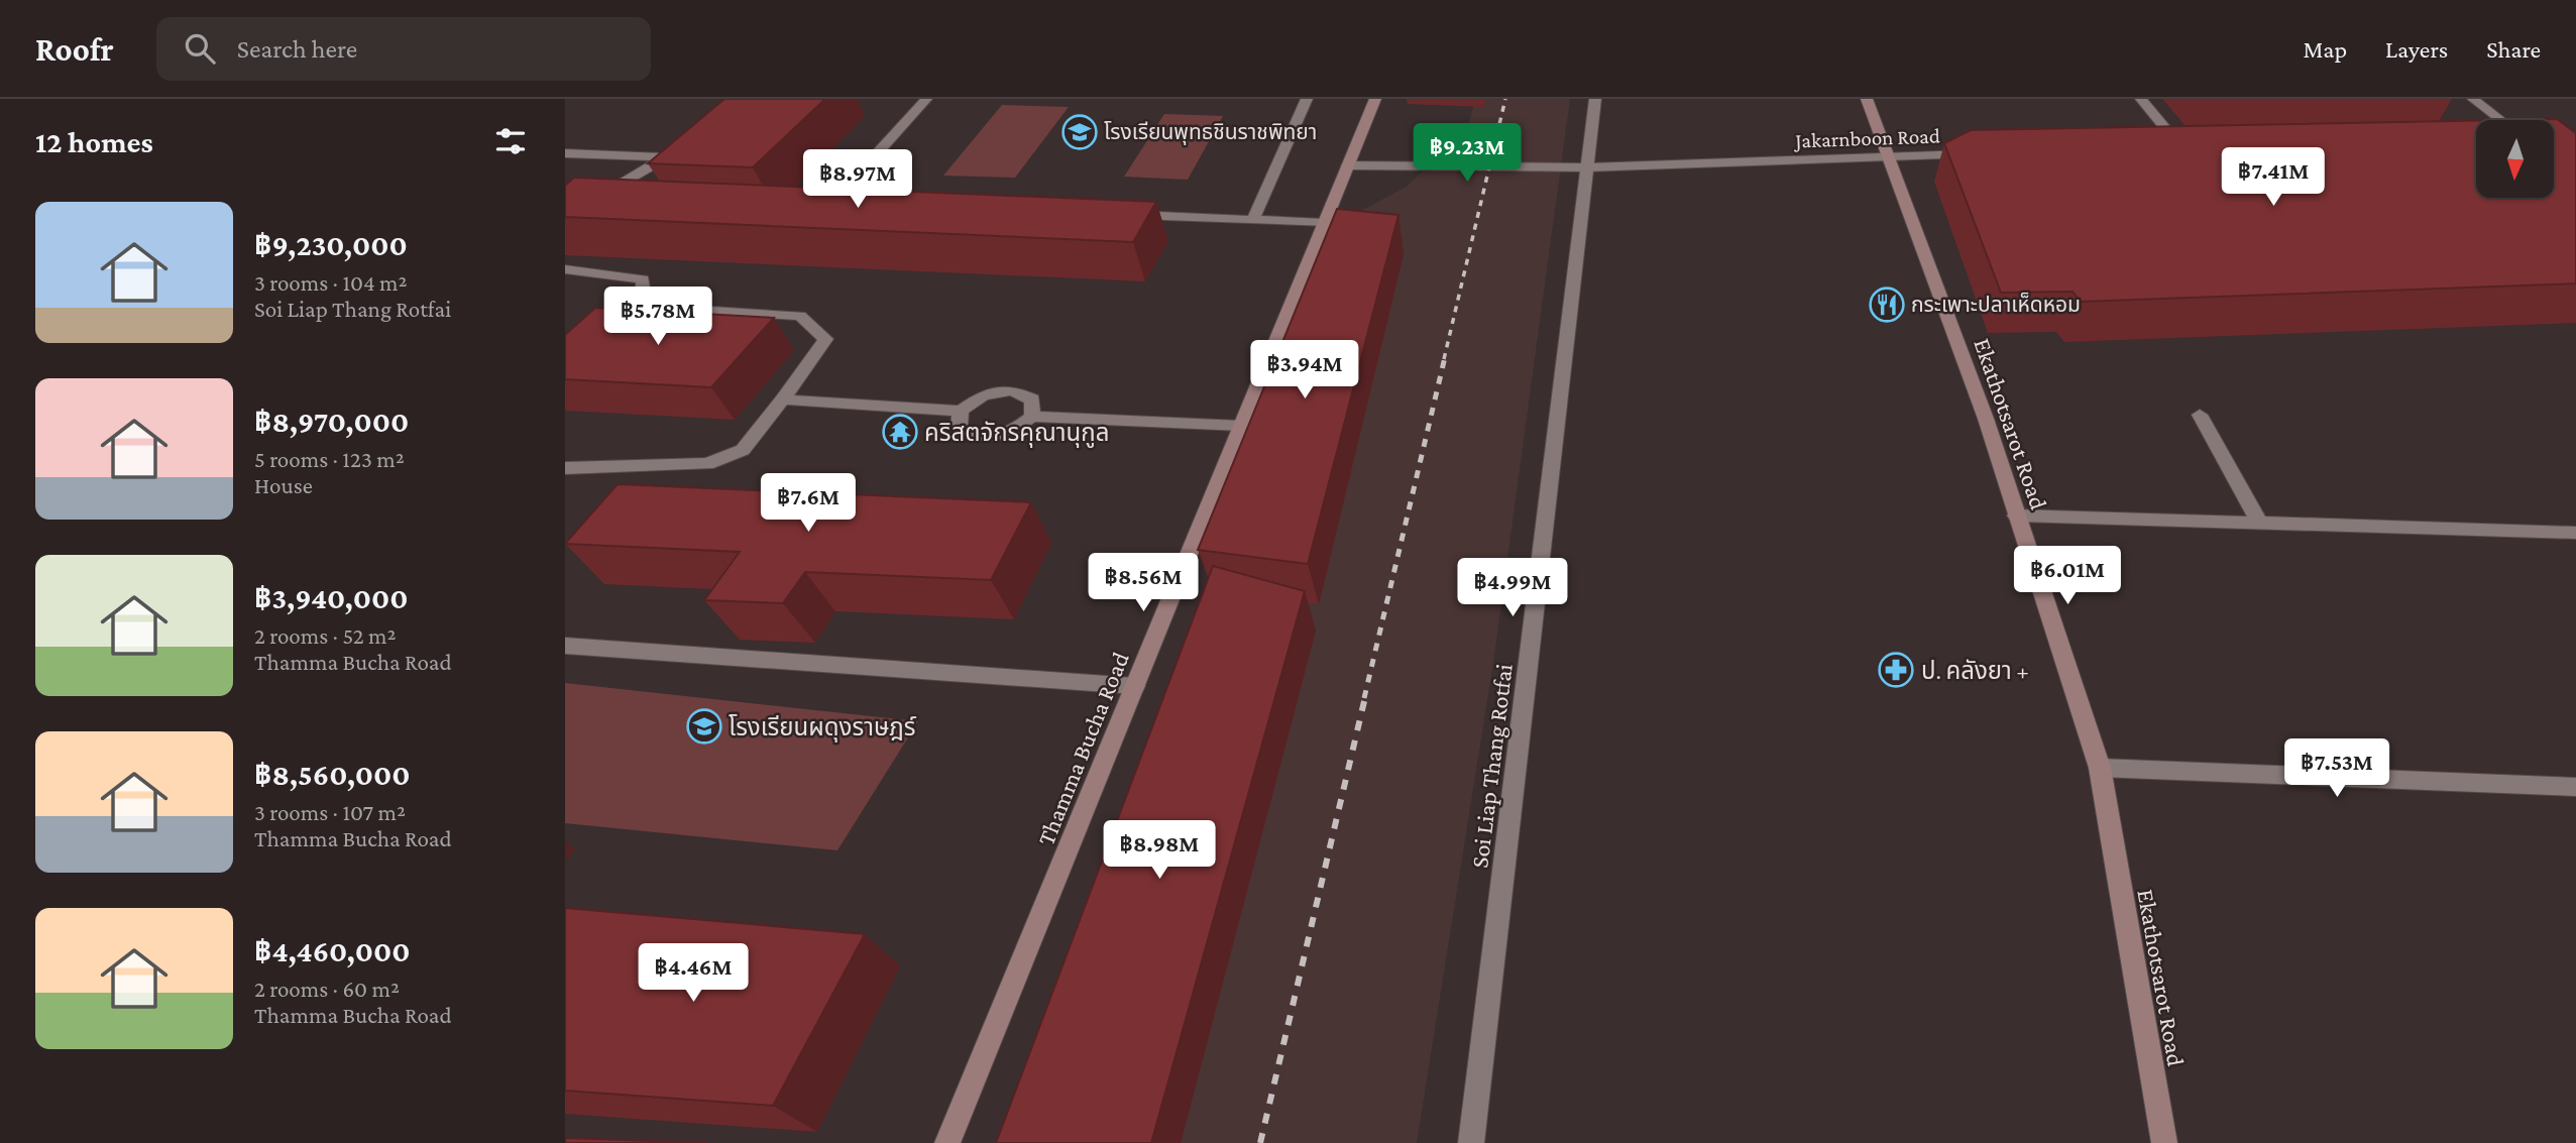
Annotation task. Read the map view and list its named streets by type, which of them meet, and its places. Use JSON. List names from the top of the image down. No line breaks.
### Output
{"streets":{"main road":["Ekathotsarot Road","Thamma Bucha Road"],"street":["Jakarnboon Road","Soi Liap Thang Rotfai"]},"crossings":[["Jakarnboon Road","Ekathotsarot Road"],["Jakarnboon Road","Thamma Bucha Road"],["Jakarnboon Road","Soi Liap Thang Rotfai"]],"places":{"school or university":["โรงเรียนพุทธชินราชพิทยา","โรงเรียนผดุงราษฎร์"],"restaurant":["กระเพาะปลาเห็ดหอม"],"temple":["คริสตจักรคุณานุกูล"],"pharmacy":["ป. คลังยา +"]},"north":"bottom","page":{"header":"Roofr","search":"Search here","nav":["Map","Layers","Share"],"heading":"12 homes","price":["฿9.23M","฿7.41M","฿8.97M","฿5.78M","฿3.94M","฿7.6M","฿6.01M","฿8.56M","฿4.99M","฿7.53M","฿8.98M","฿4.46M"],"list":[{"name":"฿9,230,000","note":"3 rooms · 104 m² · Soi Liap Thang Rotfai"},{"name":"฿8,970,000","note":"5 rooms · 123 m² · House"},{"name":"฿3,940,000","note":"2 rooms · 52 m² · Thamma Bucha Road"},{"name":"฿8,560,000","note":"3 rooms · 107 m² · Thamma Bucha Road"},{"name":"฿4,460,000","note":"2 rooms · 60 m² · Thamma Bucha Road"}]}}
